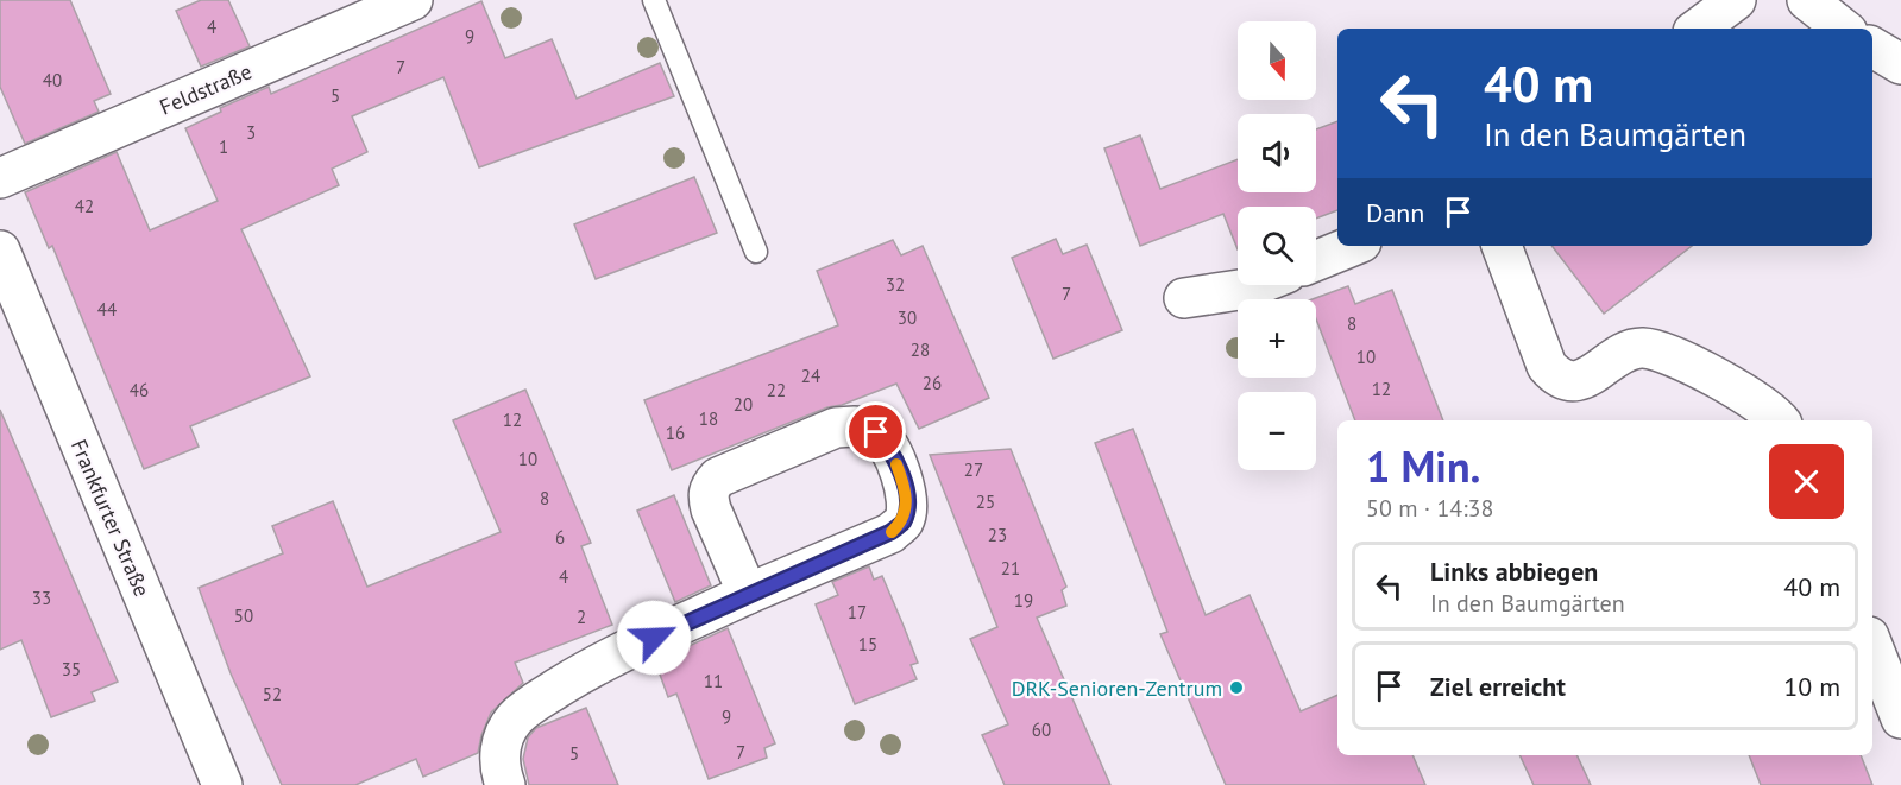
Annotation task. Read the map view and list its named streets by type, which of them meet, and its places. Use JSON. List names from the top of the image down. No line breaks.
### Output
{"streets":{"street":["Feldstraße","Frankfurter Straße"]},"places":["DRK-Senioren-Zentrum"],"house_numbers":["4","9","7","40","5","3","1","42","32","7","44","30","8","28","10","24","26","12","46","22","20","18","12","16","10","27","8","25","23","6","21","4","33","19","17","50","2","15","35","11","52","9","60","7","5"],"north":"bottom","page":{"map_buttons":["+","−"],"turn":["40 m","In den Baumgärten"],"then":"Dann","heading":["1 Min.","50 m · 14:38"],"list":[{"name":"Links abbiegen","note":"In den Baumgärten","value":"40 m"},{"name":"Ziel erreicht","value":"10 m"}]}}
